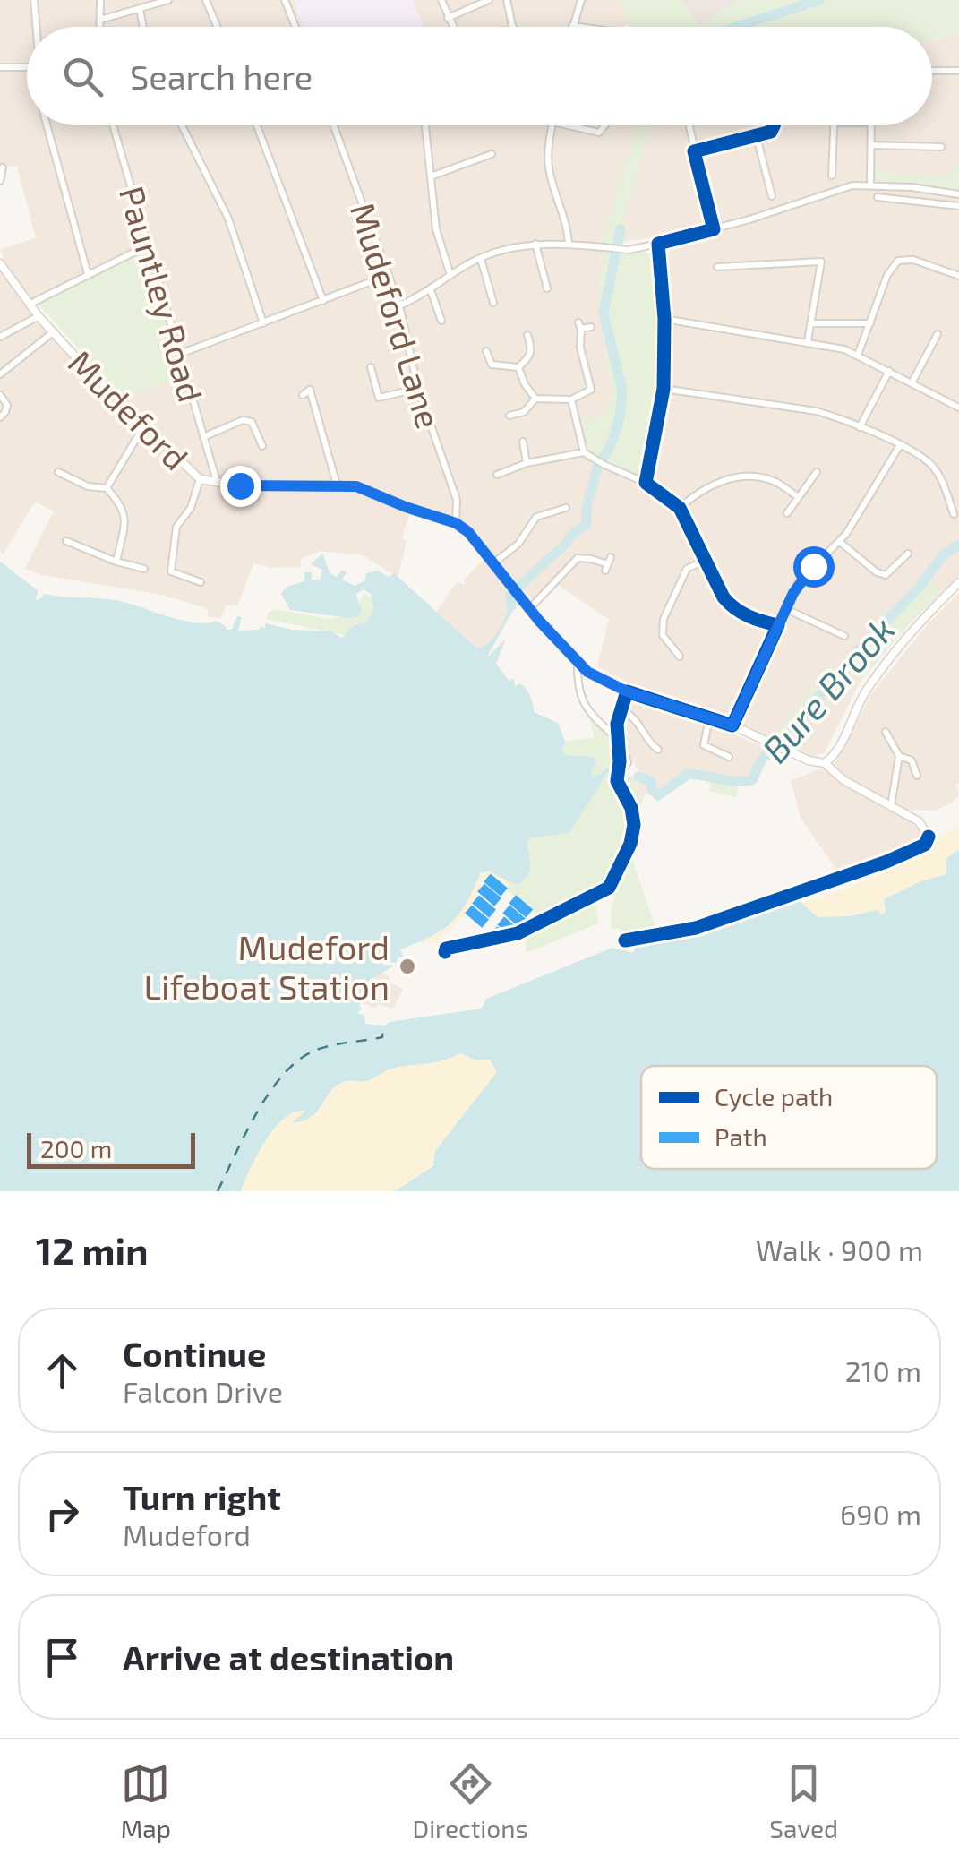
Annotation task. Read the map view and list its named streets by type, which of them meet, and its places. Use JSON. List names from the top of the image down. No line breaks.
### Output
{"streets":{"street":["Pauntley Road","Mudeford Lane","Mudeford"]},"crossings":[["Mudeford Lane","Mudeford"]],"water":["Bure Brook"],"places":["Mudeford Lifeboat Station"],"legend":["Cycle path","Path"],"scale_bar":"200 m","page":{"search":"Search here","scale":"200 m","heading":["12 min","Walk · 900 m"],"list":[["Continue","Falcon Drive","210 m"],["Turn right","Mudeford","690 m"],"Arrive at destination"],"nav":["Map","Directions","Saved"]}}
